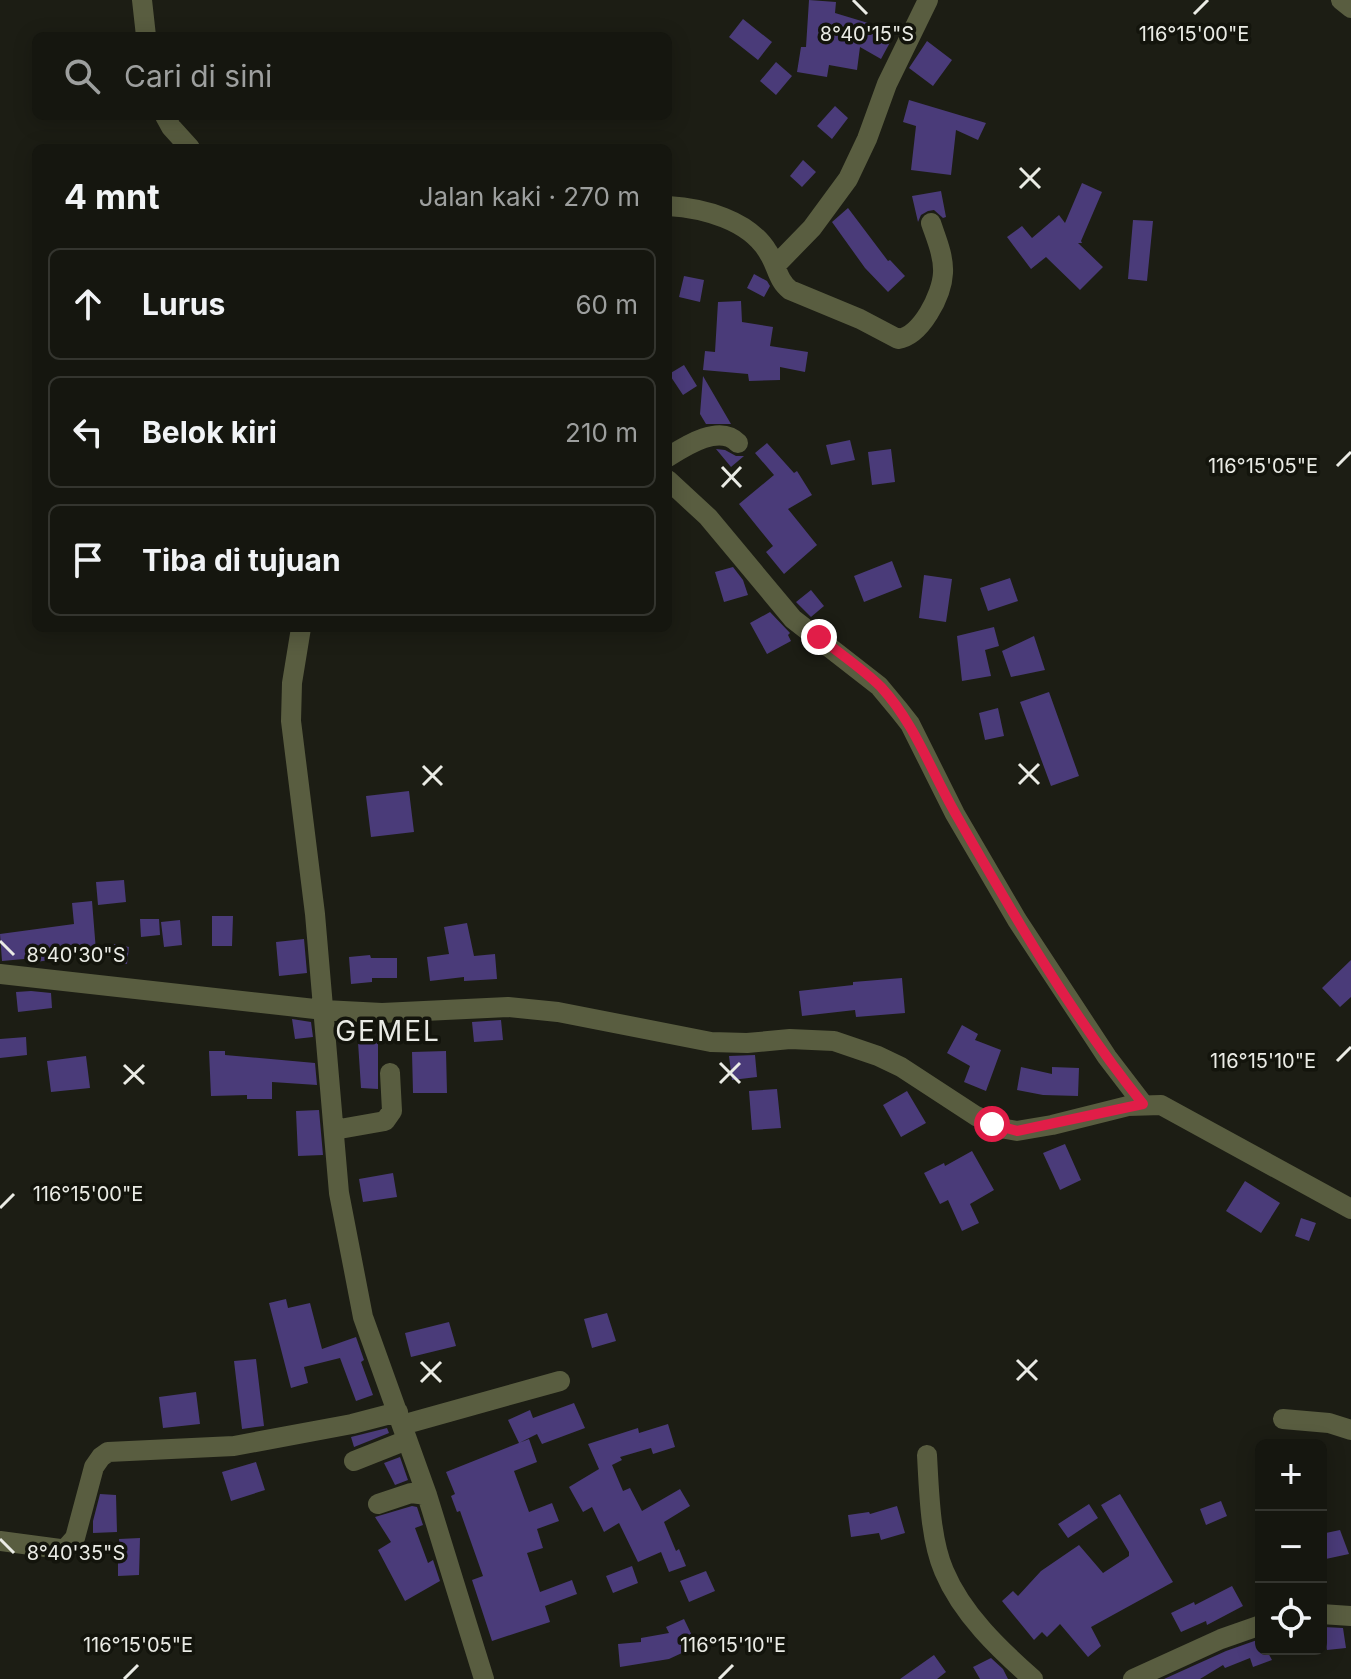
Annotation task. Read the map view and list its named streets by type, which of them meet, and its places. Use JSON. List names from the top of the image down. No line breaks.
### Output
{"districts":["GEMEL"],"page":{"search":"Cari di sini","heading":["4 mnt","Jalan kaki · 270 m"],"list":[["Lurus","60 m"],["Belok kiri","210 m"],"Tiba di tujuan"],"map_buttons":["+","−"]},"coordinates":["8°40'15\"S","116°15'00\"E","116°15'05\"E","8°40'30\"S","116°15'10\"E","8°40'35\"S"]}
